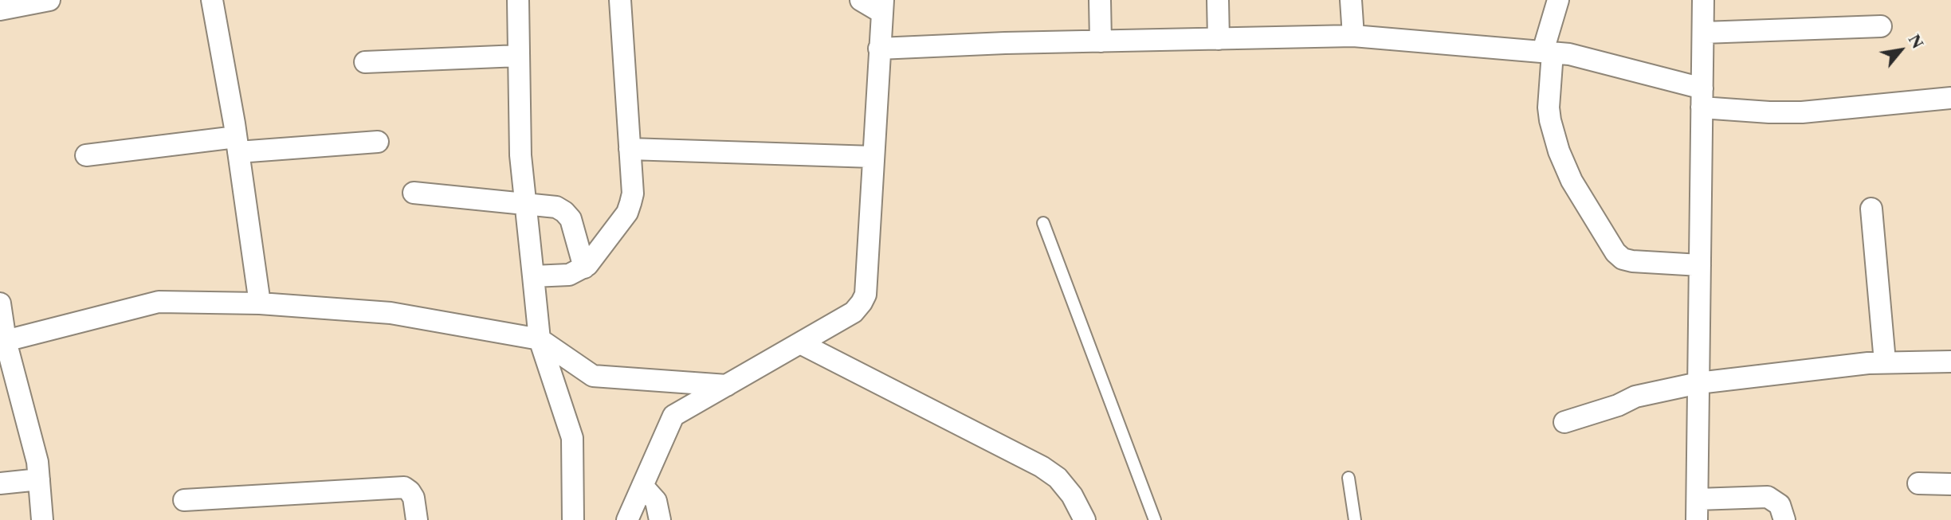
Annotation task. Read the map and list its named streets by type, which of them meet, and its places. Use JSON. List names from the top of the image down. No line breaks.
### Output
{"north":"top right"}
